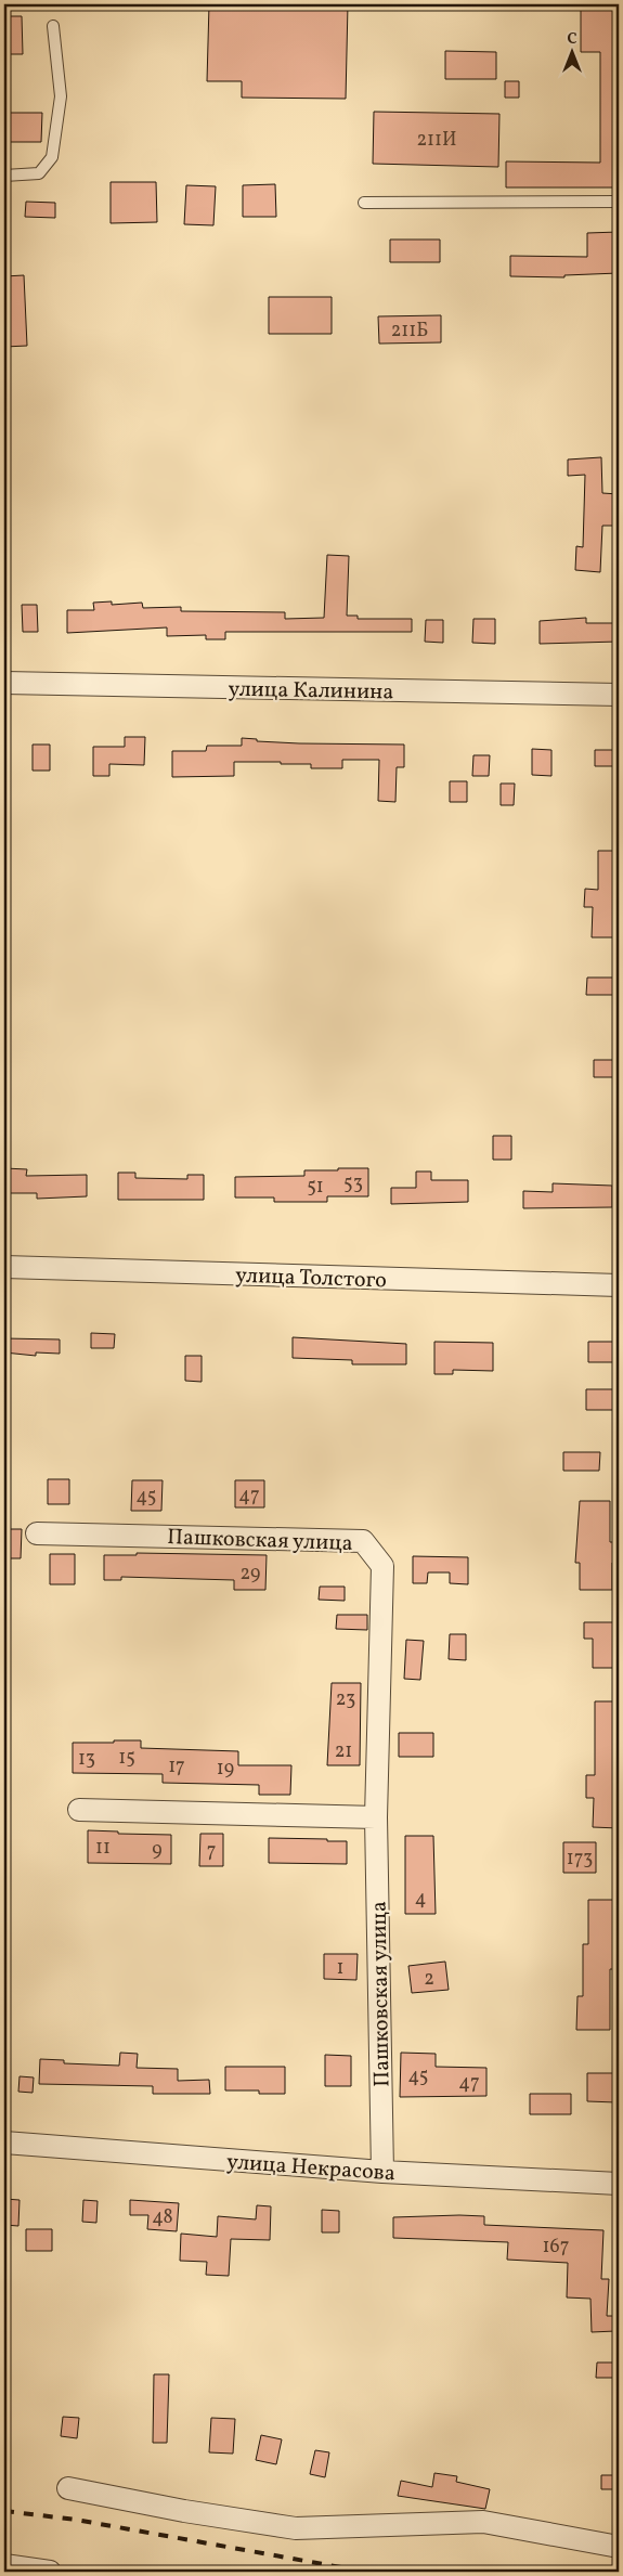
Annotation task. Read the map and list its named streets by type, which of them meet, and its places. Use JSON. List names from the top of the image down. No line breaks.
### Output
{"streets":{"street":["улица Калинина","улица Толстого","Пашковская улица","улица Некрасова"]},"crossings":[["Пашковская улица","улица Некрасова"]],"house_numbers":["211И","211Б","53","51","47","45","29","23","21","15","13","17","19","11","9","7","173","4","1","2","45","47","48","167"],"north":"top"}
